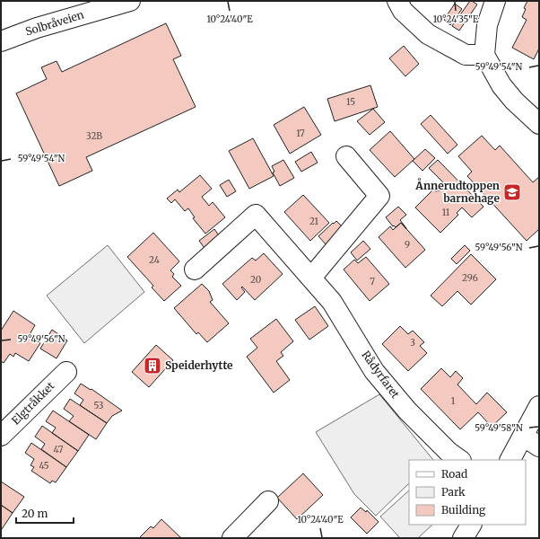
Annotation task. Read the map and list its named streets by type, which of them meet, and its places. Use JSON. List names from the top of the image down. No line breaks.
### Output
{"streets":{"street":["Solbråveien","Rådyrfaret","Elgtråkket"]},"places":{"school or university":["Ånnerudtoppen barnehage"],"building":["Speiderhytte"]},"house_numbers":["15","17","32B","11","21","9","24","296","20","7","3","1","53","47","45"],"legend":["Road","Park","Building"],"scale_bar":"20 m","coordinates":["10°24'40\"E","10°24'35\"E","59°49'54\"N","59°49'56\"N","59°49'58\"N"]}
